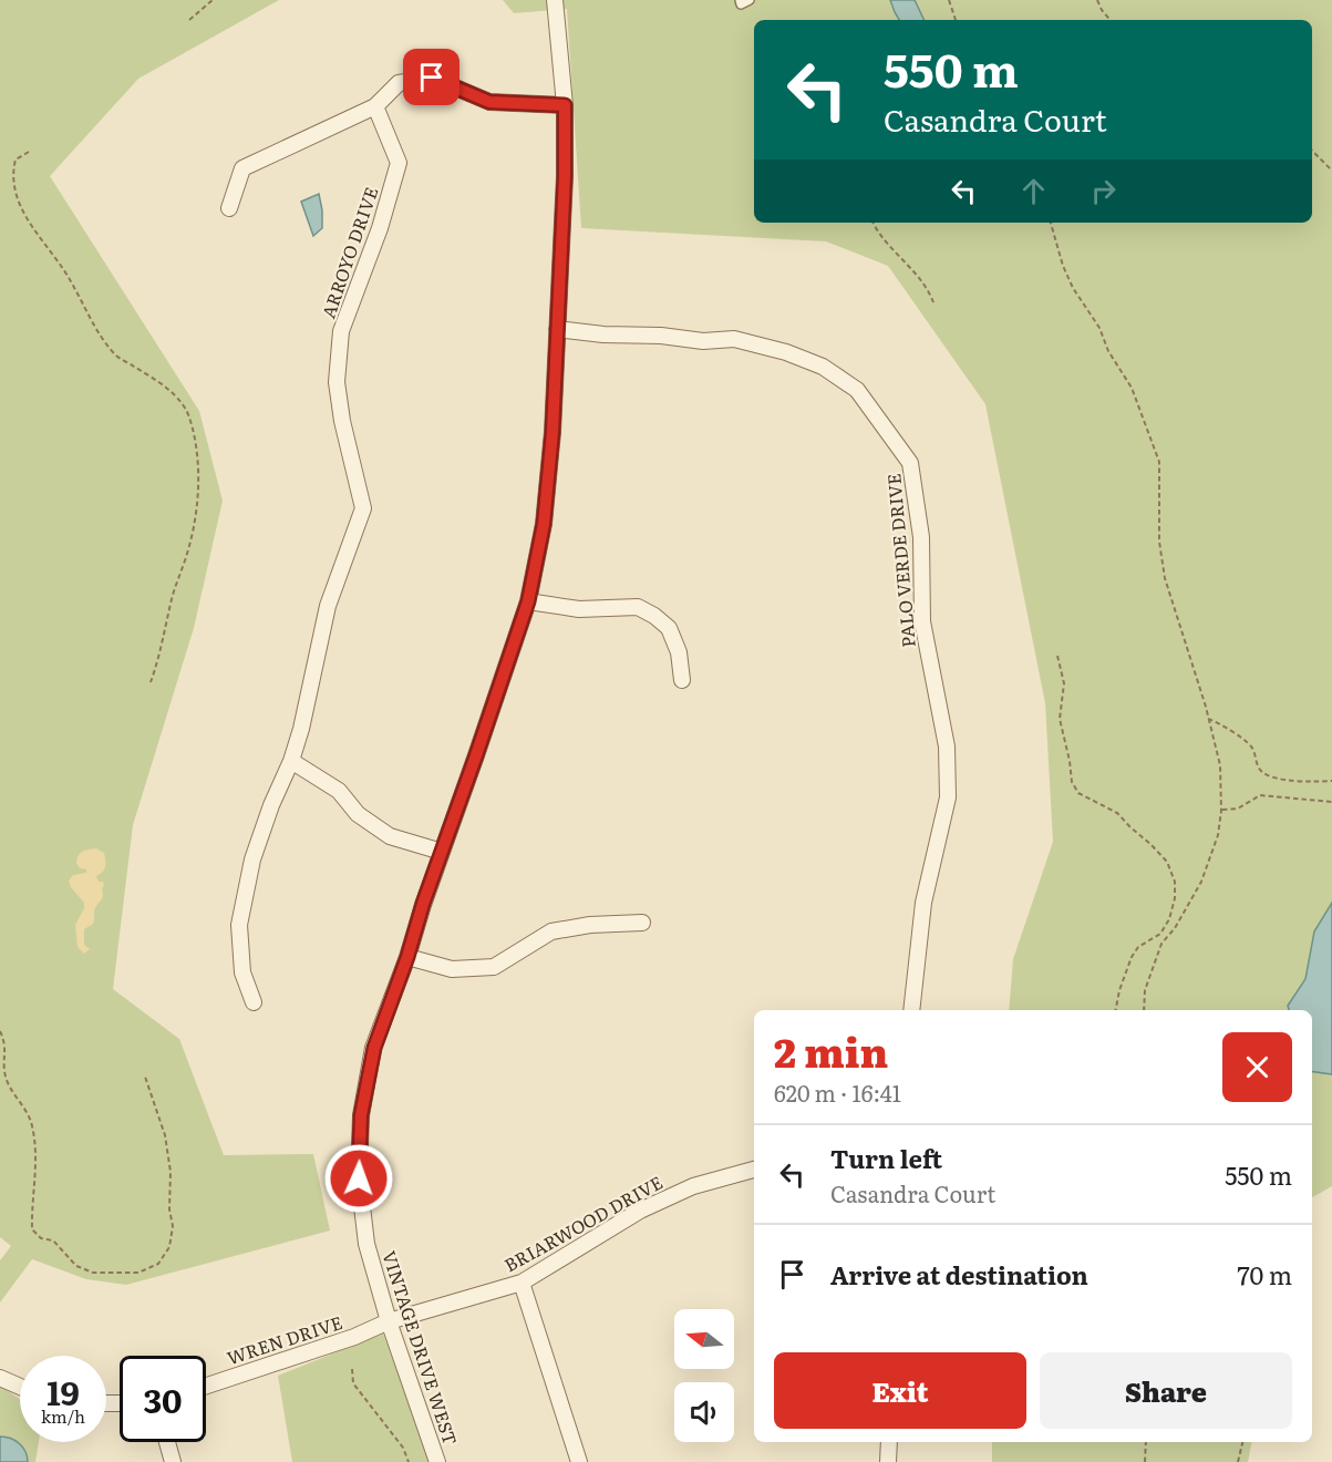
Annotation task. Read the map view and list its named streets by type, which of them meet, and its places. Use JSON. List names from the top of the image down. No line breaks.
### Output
{"streets":{"street":["ARROYO DRIVE","PALO VERDE DRIVE","BRIARWOOD DRIVE","WREN DRIVE","VINTAGE DRIVE WEST"]},"crossings":[["PALO VERDE DRIVE","VINTAGE DRIVE WEST"],["BRIARWOOD DRIVE","WREN DRIVE"],["BRIARWOOD DRIVE","VINTAGE DRIVE WEST"],["WREN DRIVE","VINTAGE DRIVE WEST"]],"north":"left","page":{"turn":["550 m","Casandra Court"],"heading":["2 min","620 m · 16:41"],"list":[{"name":"Turn left","note":"Casandra Court","value":"550 m"},{"name":"Arrive at destination","value":"70 m"}],"buttons":["Exit","Share"],"speed":"19 km/h","limit":"30"}}
